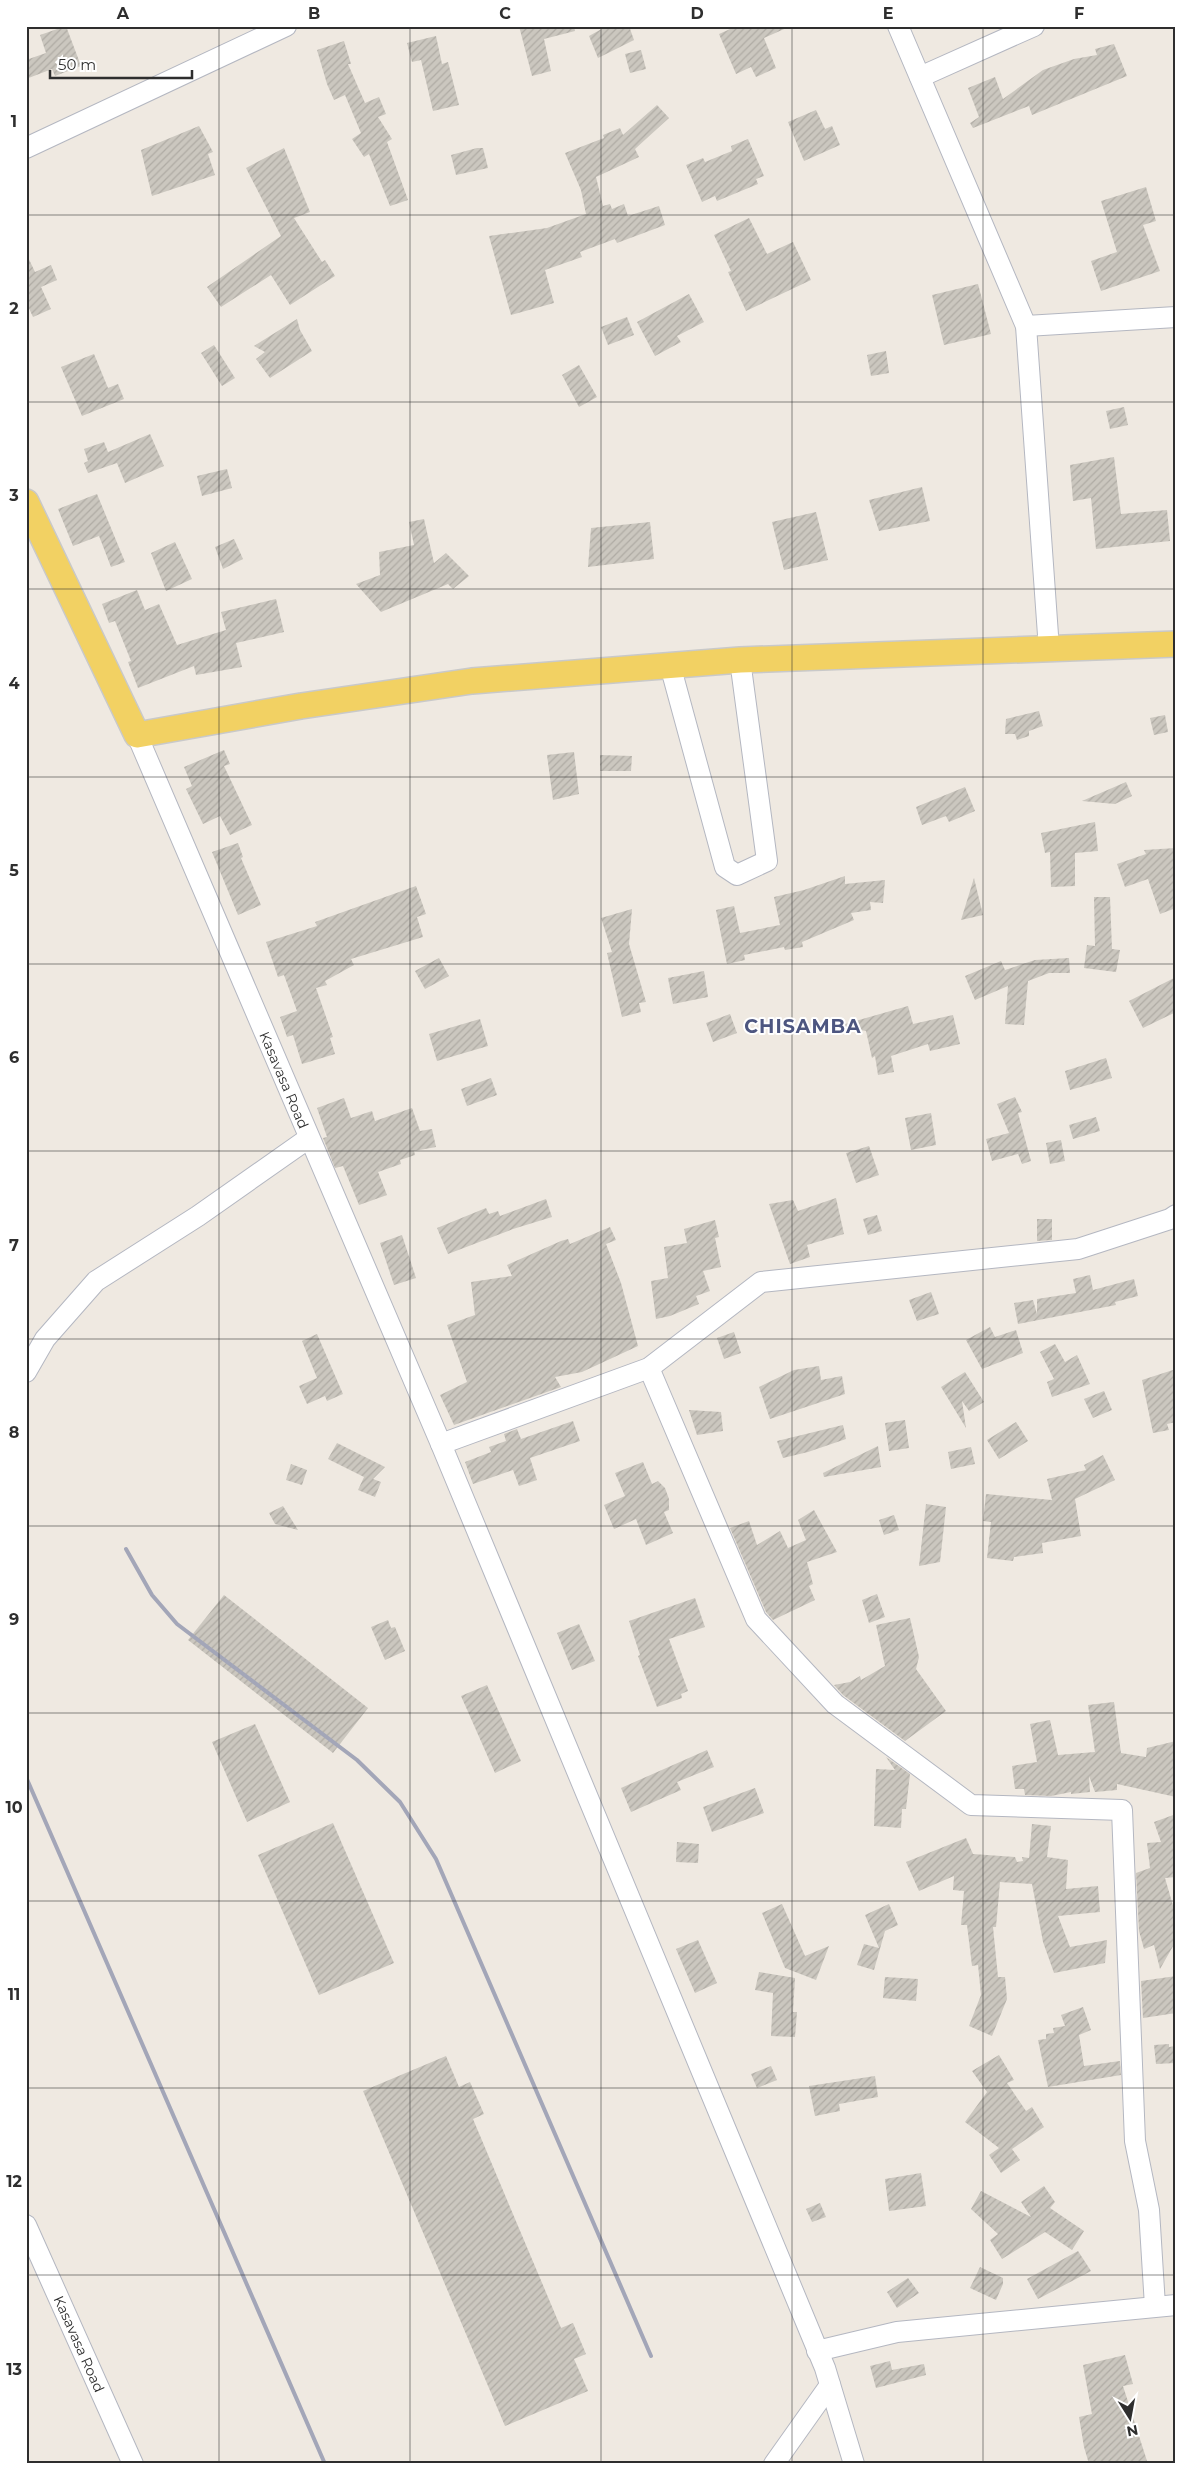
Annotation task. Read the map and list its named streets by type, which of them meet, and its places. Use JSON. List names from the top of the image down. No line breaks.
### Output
{"streets":{"street":["Kasavasa Road"]},"districts":["CHISAMBA"],"scale_bar":"50 m","north":"bottom","grid":{"columns":["A","B","C","D","E","F"],"rows":["1","2","3","4","5","6","7","8","9","10","11","12","13"]}}
